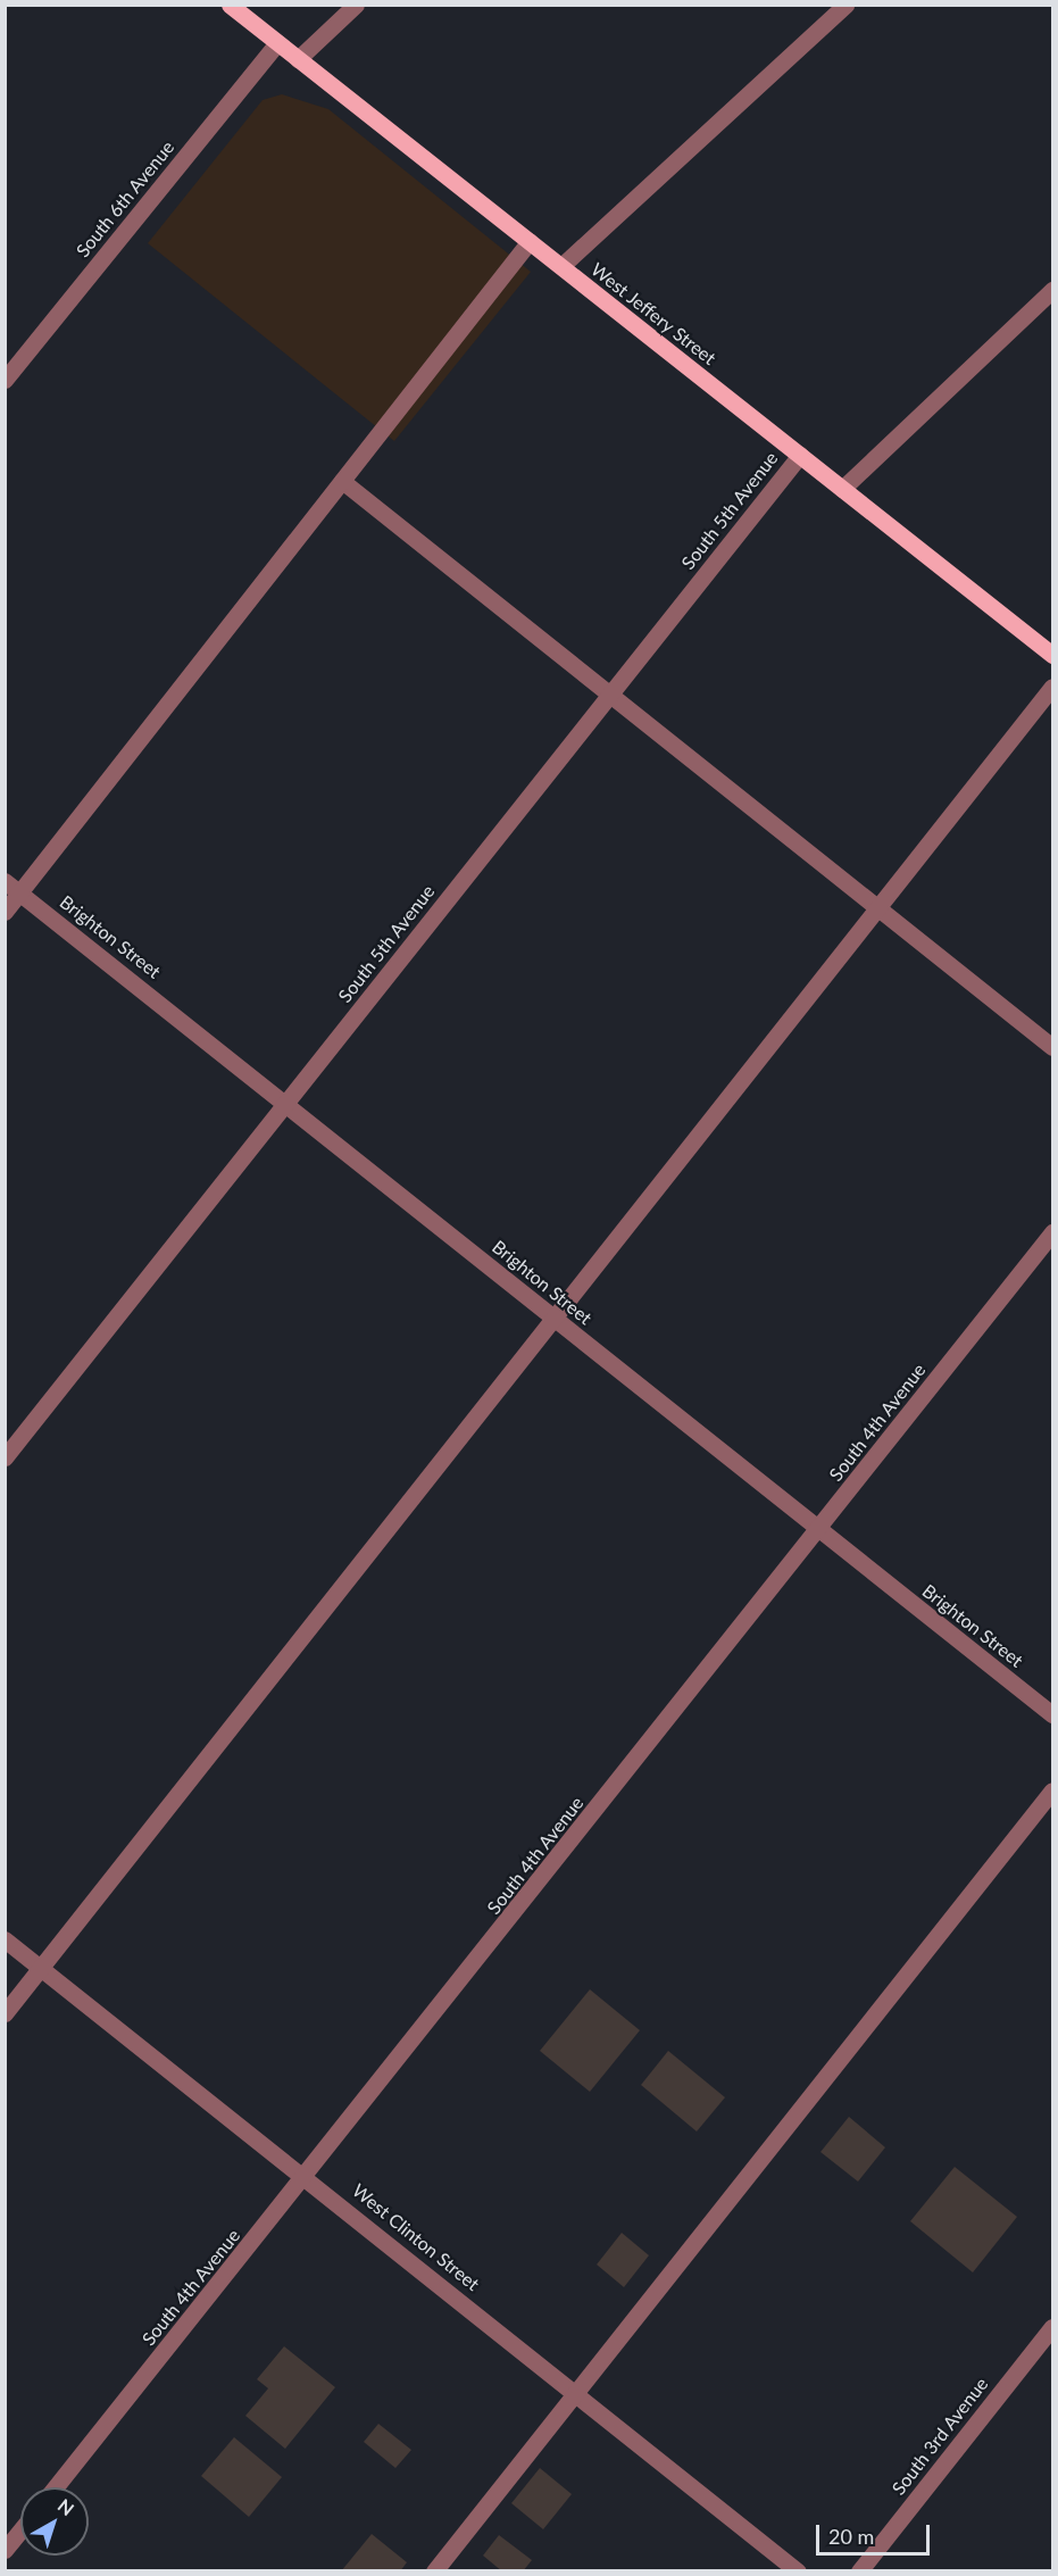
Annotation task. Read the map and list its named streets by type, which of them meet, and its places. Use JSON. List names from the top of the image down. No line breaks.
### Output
{"streets":{"main road":["West Jeffery Street"],"street":["South 6th Avenue","South 5th Avenue","Brighton Street","South 4th Avenue","West Clinton Street","South 3rd Avenue"]},"crossings":[["South 6th Avenue","West Jeffery Street"],["West Jeffery Street","South 5th Avenue"],["South 5th Avenue","Brighton Street"],["Brighton Street","South 4th Avenue"],["South 4th Avenue","West Clinton Street"]],"scale_bar":"20 m","north":"top right"}
